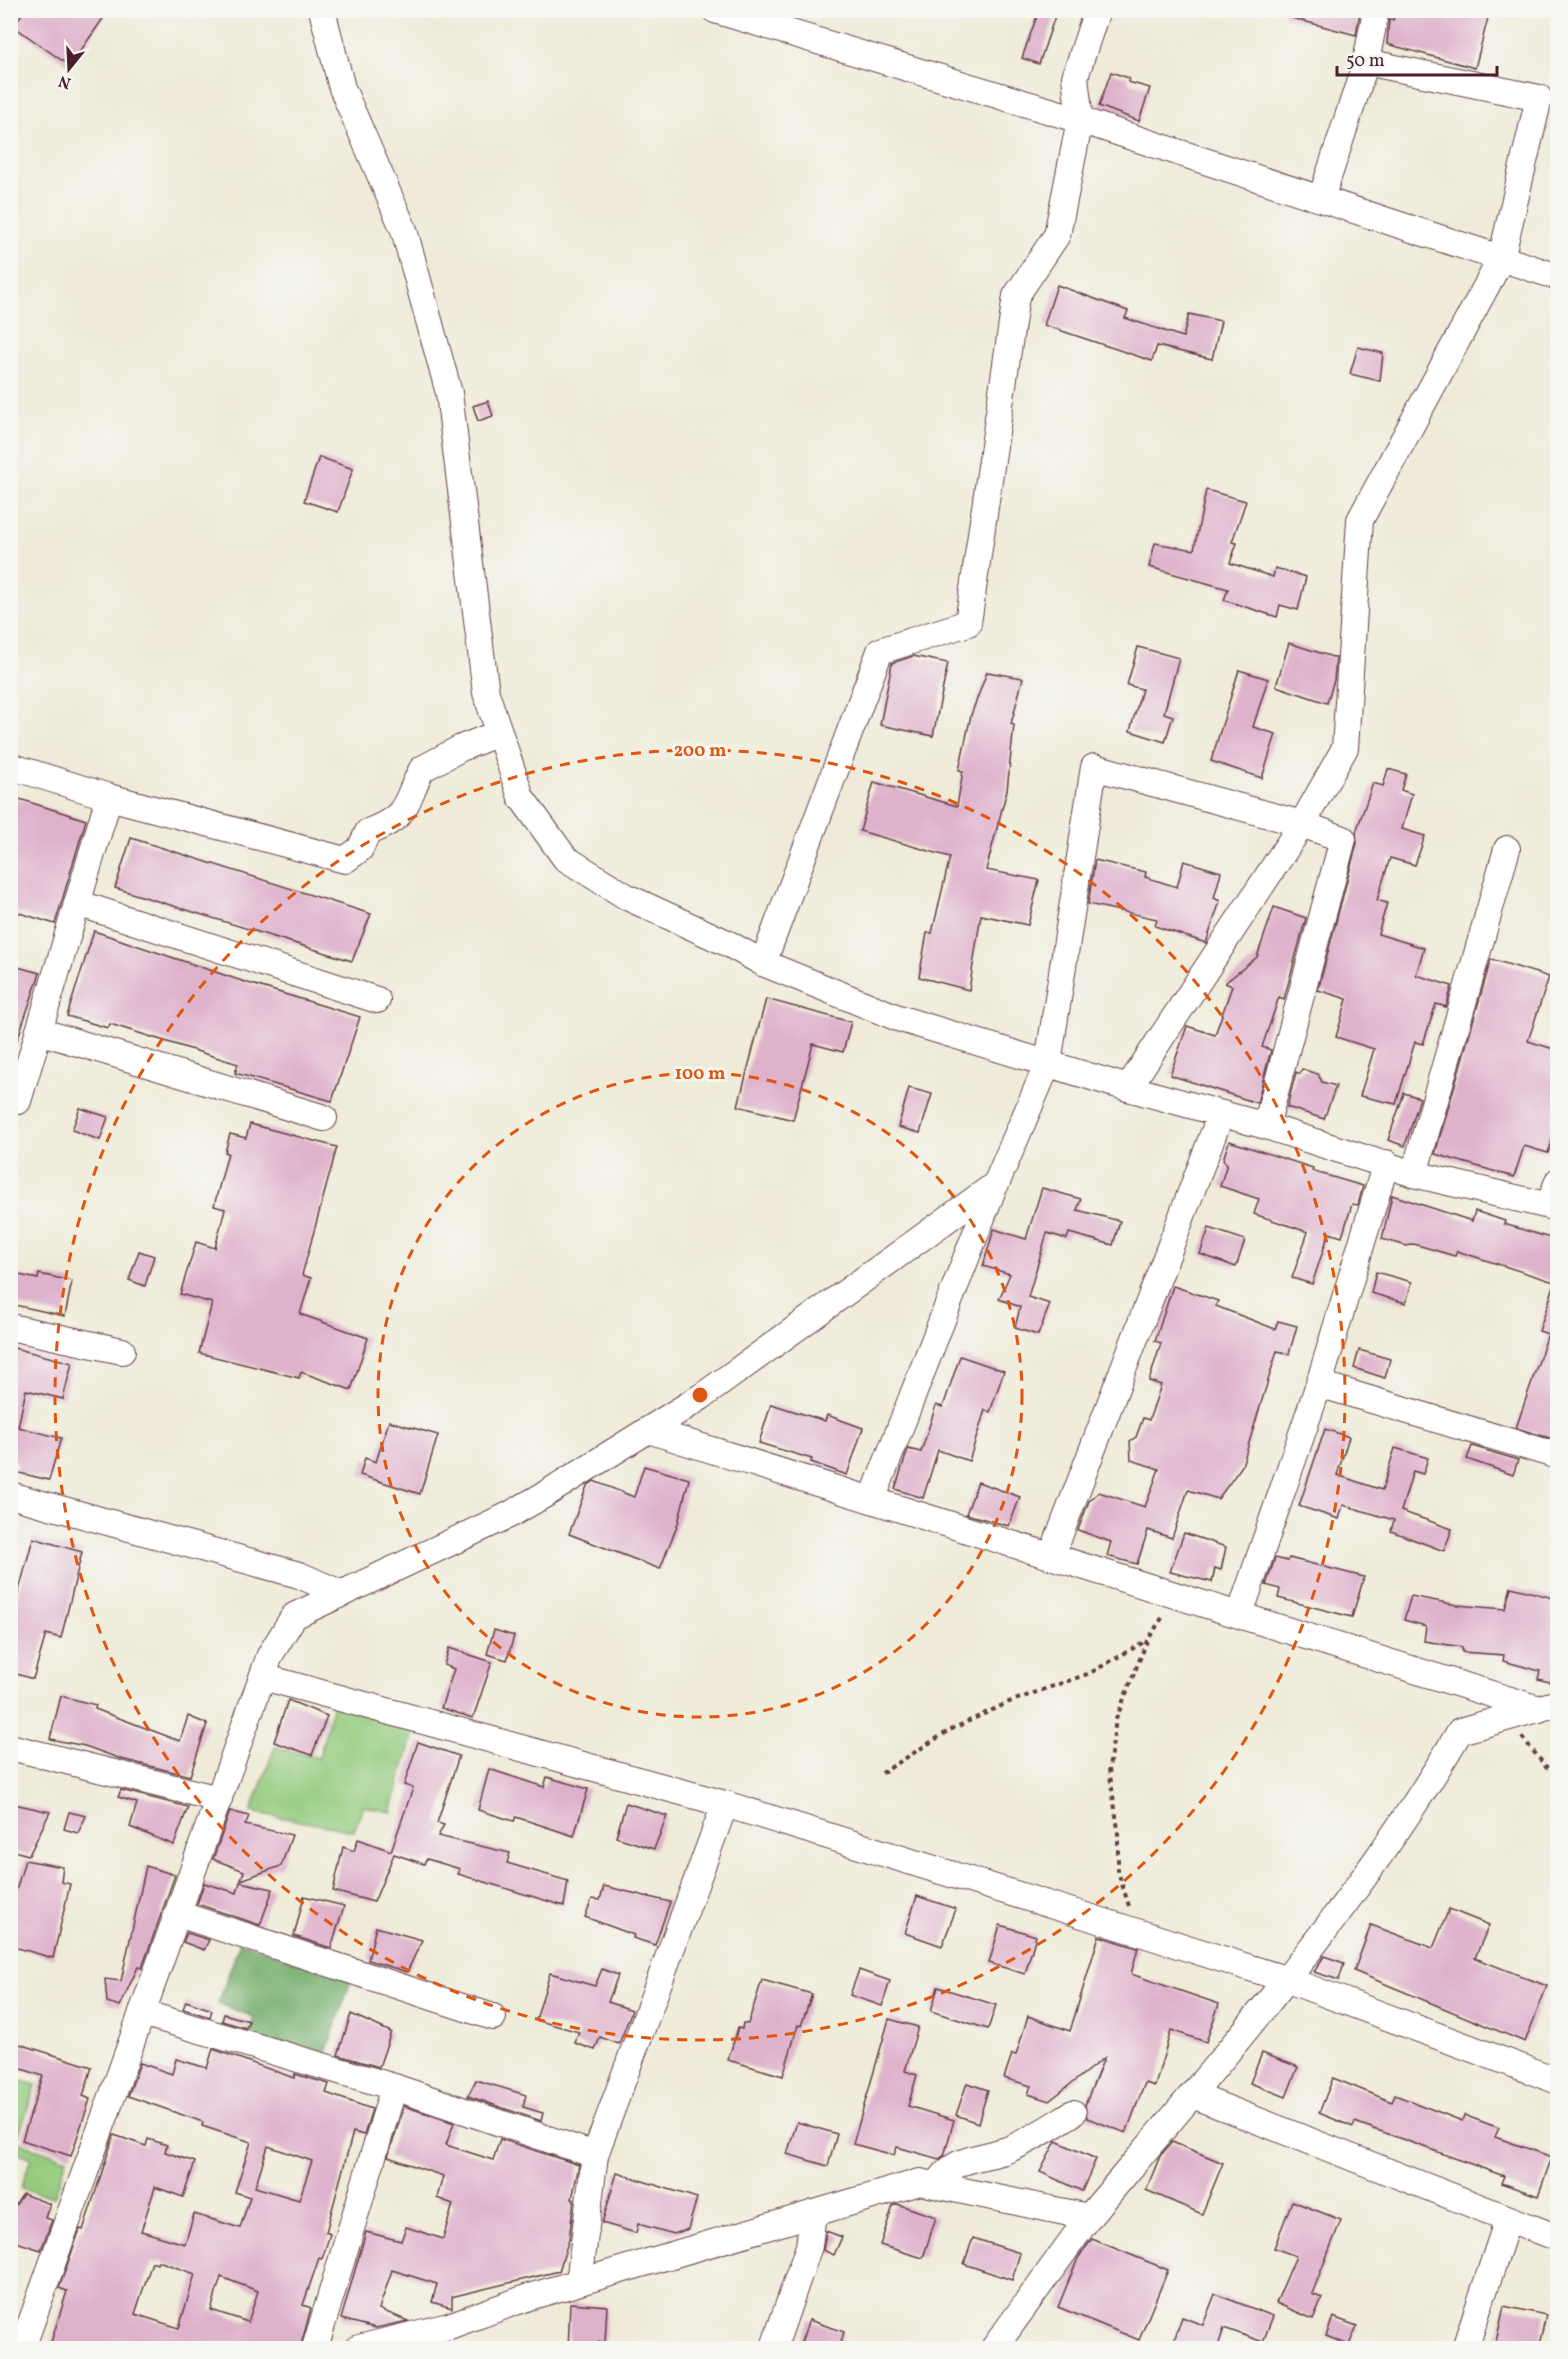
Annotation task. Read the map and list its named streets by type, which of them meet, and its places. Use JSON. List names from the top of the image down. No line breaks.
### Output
{"scale_bar":"50 m","north":"bottom","rings":["200 m","100 m"]}
